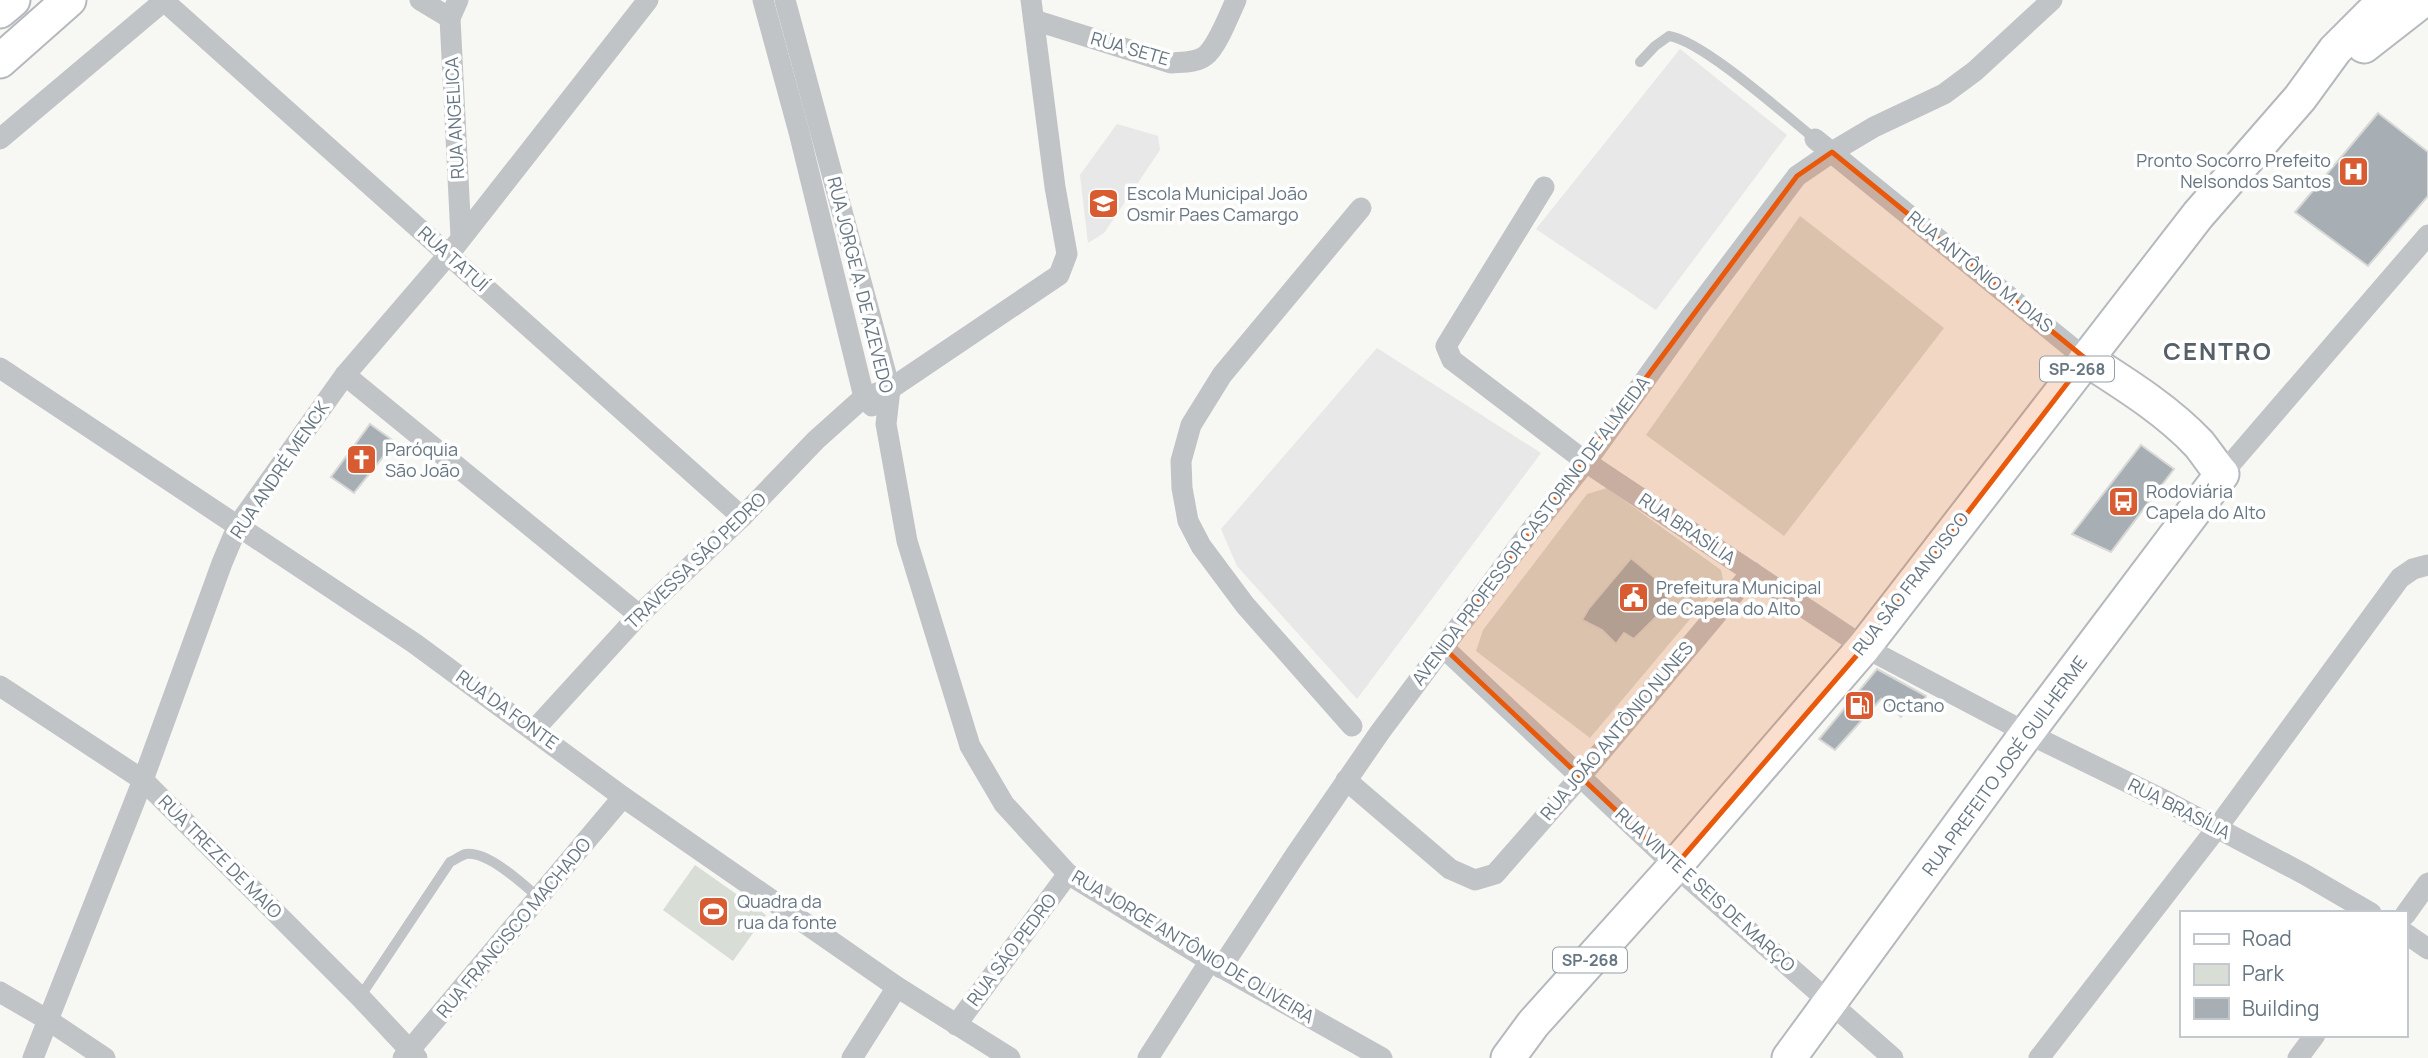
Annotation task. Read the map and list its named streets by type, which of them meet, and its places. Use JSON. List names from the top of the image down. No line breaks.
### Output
{"streets":{"main road":["RUA ANTÔNIO M. DIAS","SP-268","RUA SÃO FRANCISCO","RUA PREFEITO JOSÉ GUILHERME"],"street":["RUA SETE","RUA ANGELICA","RUA TATUÍ","RUA JORGE A. DE AZEVEDO","RUA ANDRÉ MENCK","RUA BRASÍLIA","AVENIDA PROFESSOR CASTORINO DE ALMEIDA","TRAVESSA SÃO PEDRO","RUA DA FONTE","RUA JOÃO ANTÔNIO NUNES","RUA TREZE DE MAIO","RUA VINTE E SEIS DE MARÇO","RUA FRANCISCO MACHADO","RUA JORGE ANTÔNIO DE OLIVEIRA","RUA SÃO PEDRO"]},"crossings":[["RUA ANGELICA","RUA TATUÍ"],["RUA ANGELICA","RUA ANDRÉ MENCK"],["RUA TATUÍ","RUA ANDRÉ MENCK"],["RUA TATUÍ","TRAVESSA SÃO PEDRO"],["RUA ANTÔNIO M. DIAS","AVENIDA PROFESSOR CASTORINO DE ALMEIDA"],["RUA ANTÔNIO M. DIAS","RUA SÃO FRANCISCO"],["RUA ANTÔNIO M. DIAS","RUA PREFEITO JOSÉ GUILHERME"],["RUA JORGE A. DE AZEVEDO","TRAVESSA SÃO PEDRO"],["RUA JORGE A. DE AZEVEDO","RUA JORGE ANTÔNIO DE OLIVEIRA"],["RUA ANDRÉ MENCK","RUA DA FONTE"],["RUA ANDRÉ MENCK","RUA TREZE DE MAIO"],["RUA BRASÍLIA","AVENIDA PROFESSOR CASTORINO DE ALMEIDA"],["RUA BRASÍLIA","RUA SÃO FRANCISCO"],["RUA BRASÍLIA","RUA JOÃO ANTÔNIO NUNES"],["RUA BRASÍLIA","RUA PREFEITO JOSÉ GUILHERME"],["AVENIDA PROFESSOR CASTORINO DE ALMEIDA","RUA JOÃO ANTÔNIO NUNES"],["AVENIDA PROFESSOR CASTORINO DE ALMEIDA","RUA JORGE ANTÔNIO DE OLIVEIRA"],["TRAVESSA SÃO PEDRO","RUA DA FONTE"],["RUA SÃO FRANCISCO","RUA VINTE E SEIS DE MARÇO"],["RUA DA FONTE","RUA FRANCISCO MACHADO"],["RUA DA FONTE","RUA SÃO PEDRO"],["RUA JOÃO ANTÔNIO NUNES","RUA VINTE E SEIS DE MARÇO"],["RUA PREFEITO JOSÉ GUILHERME","RUA VINTE E SEIS DE MARÇO"],["RUA TREZE DE MAIO","RUA FRANCISCO MACHADO"],["RUA JORGE ANTÔNIO DE OLIVEIRA","RUA SÃO PEDRO"]],"districts":["CENTRO"],"places":{"hospital":["Pronto Socorro Prefeito Nelsondos Santos"],"school or university":["Escola Municipal João Osmir Paes Camargo"],"church":["Paróquia São João"],"bus stop":["Rodoviária Capela do Alto"],"public building":["Prefeitura Municipal de Capela do Alto"],"fuel station":["Octano"],"sports":["Quadra da rua da fonte"]},"legend":["Road","Park","Building"]}
